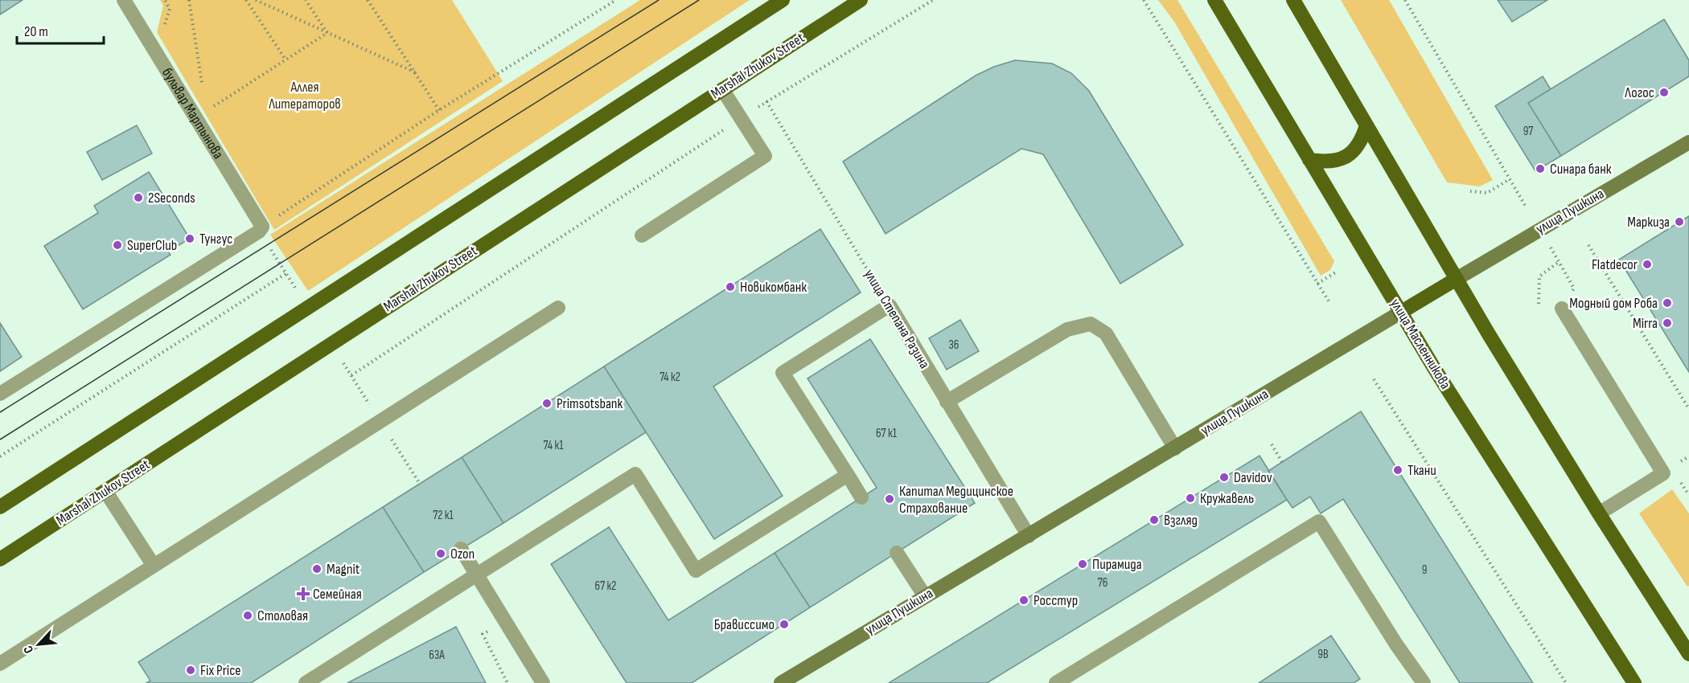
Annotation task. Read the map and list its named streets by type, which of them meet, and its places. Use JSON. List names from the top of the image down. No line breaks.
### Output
{"streets":{"main road":["Marshal Zhukov Street","улица Пушкина","улица Масленникова"],"street":["бульвар Мартынова","улица Степана Разина"]},"crossings":[["улица Пушкина","улица Степана Разина"],["улица Пушкина","улица Масленникова"]],"parks":["Аллея Литераторов"],"places":{"other":["Логос","Синара банк","2Seconds","Маркиза","Тунгус","SuperClub","Flatdecor","Новикомбанк","Модный дом Роба","Mirra","Primsotsbank","Ткани","Davidov","Кружавель","Капитал Медицинское Страхование","Взгляд","Ozon","Пирамида","Magnit","Росстур","Столовая","Брависсимо","Fix Price"],"health":["Семейная"]},"house_numbers":["97","36","74 к2","67 к1","74 к1","72 к1","9","76","67 к2","9В","63А"],"scale_bar":"20 m","north":"bottom left"}
